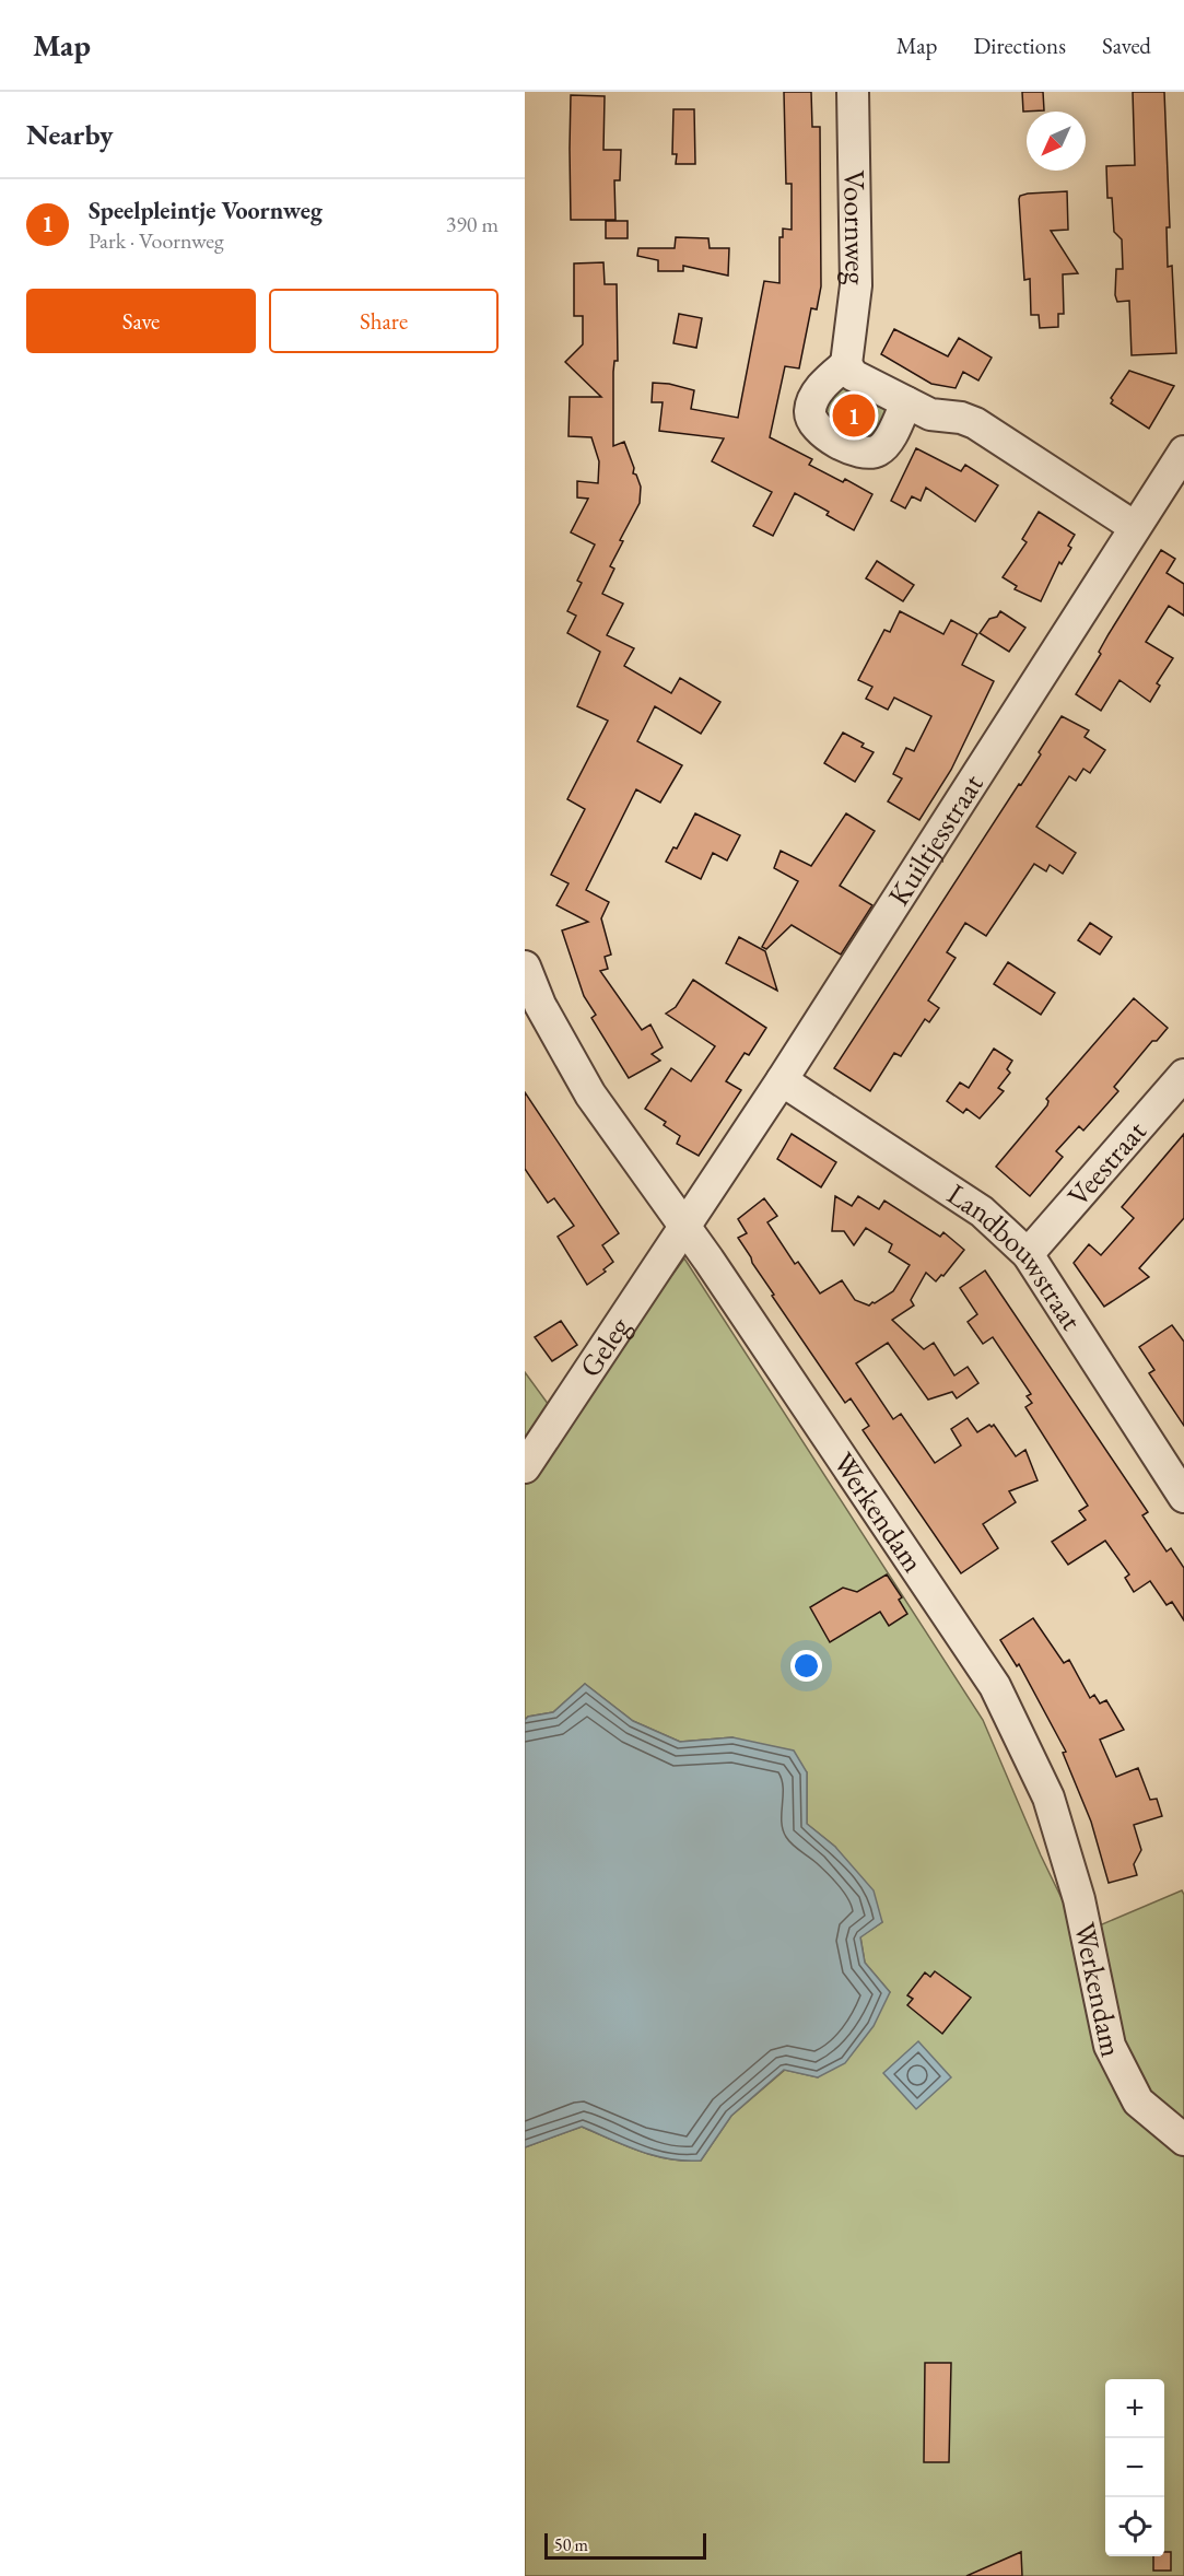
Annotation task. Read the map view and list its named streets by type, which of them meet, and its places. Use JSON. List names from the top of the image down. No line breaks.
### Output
{"streets":{"street":["Voornweg","Kuiltjesstraat","Veestraat","Landbouwstraat","Geleg","Werkendam"]},"crossings":[["Kuiltjesstraat","Landbouwstraat"],["Kuiltjesstraat","Geleg"],["Kuiltjesstraat","Werkendam"],["Veestraat","Landbouwstraat"],["Geleg","Werkendam"]],"scale_bar":"50 m","north":"bottom left","page":{"header":"Map","nav":["Map","Directions","Saved"],"heading":"Nearby","list":[{"mark":"1","name":"Speelpleintje Voornweg","note":"Park · Voornweg","value":"390 m"}],"buttons":["Save","Share"],"pins":"1","map_buttons":["+","−"],"scale":"50 m"}}
